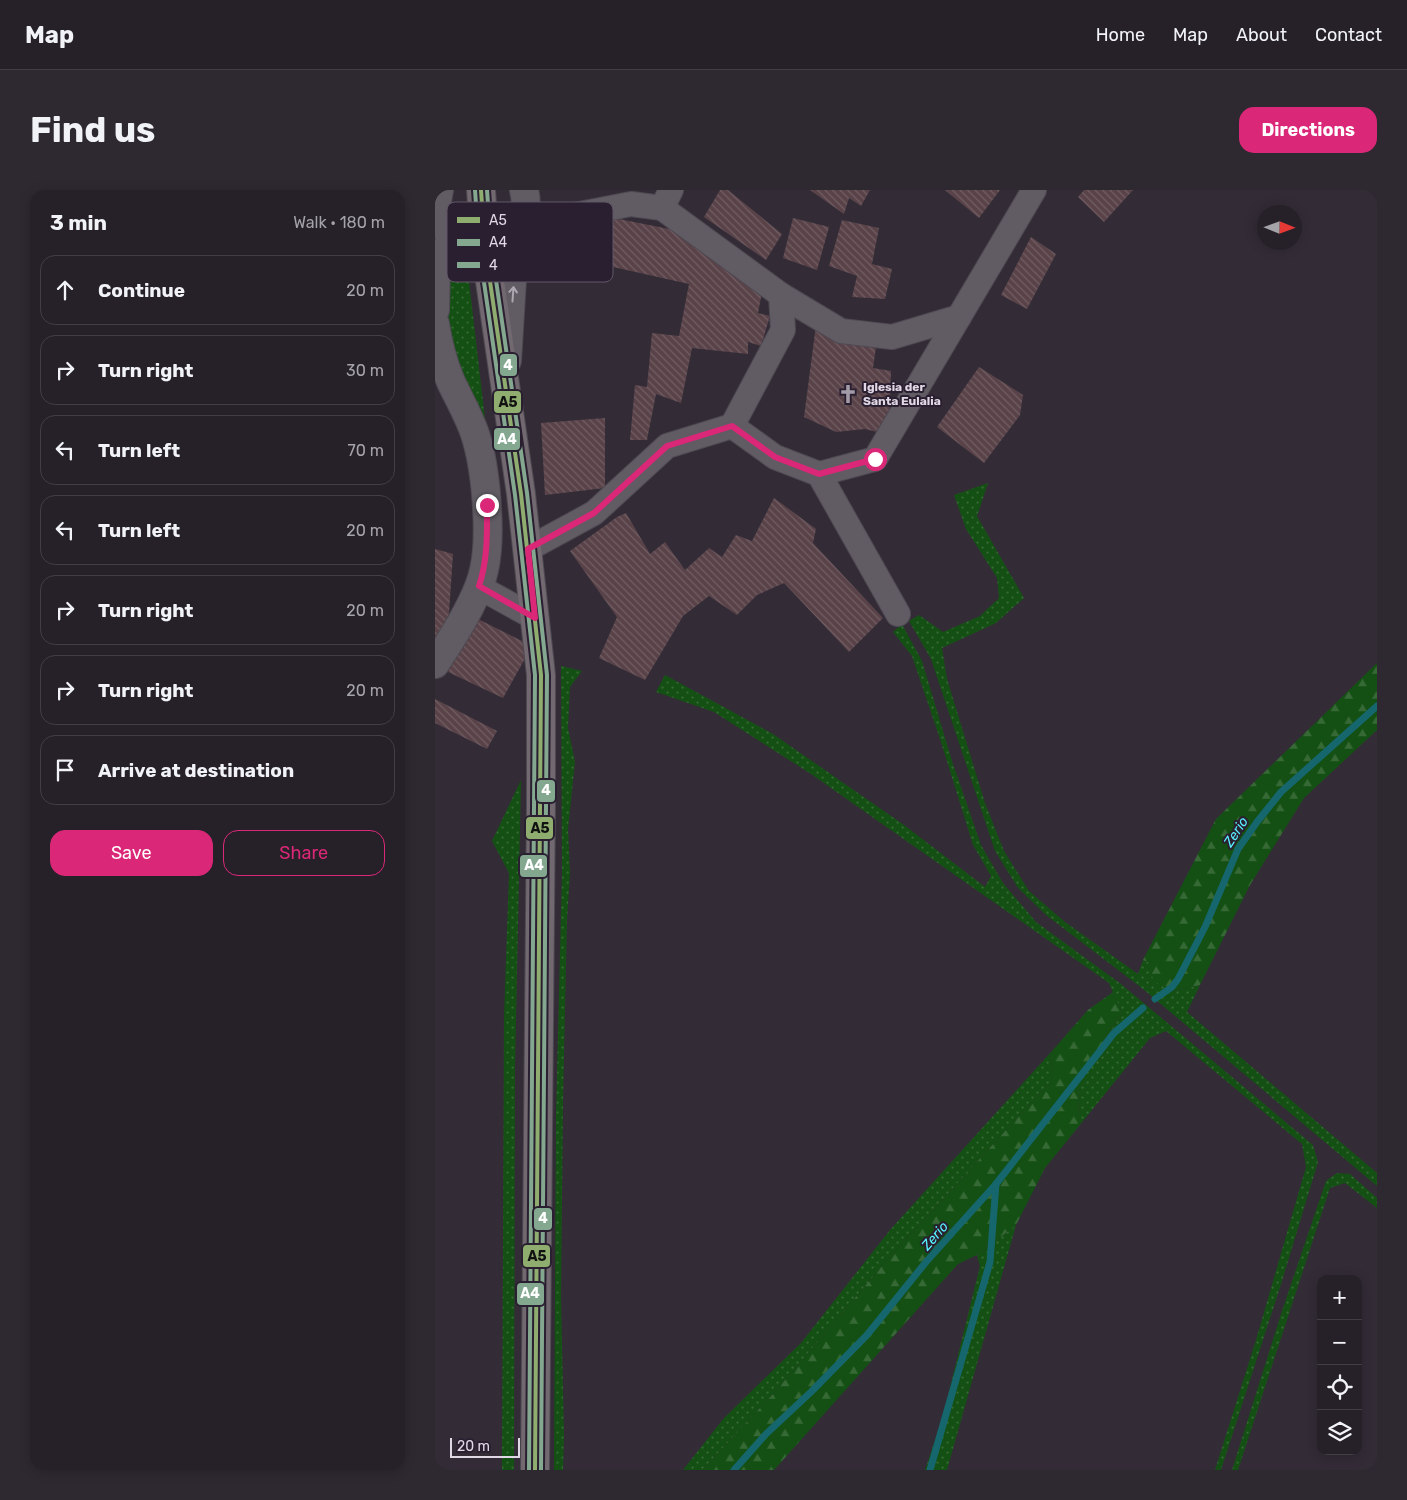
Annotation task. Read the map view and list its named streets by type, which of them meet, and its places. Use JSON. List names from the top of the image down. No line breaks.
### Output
{"water":["Zerio"],"places":{"church":["Iglesia der Santa Eulalia"]},"lines":["transit line A5","transit line A4","transit line 4"],"legend":["A5","A4","4"],"scale_bar":"20 m","north":"right","page":{"header":"Map","nav":["Home","Map","About","Contact"],"buttons":["Directions",["Save","Share"]],"title":"Find us","heading":["3 min","Walk · 180 m"],"list":[["Continue","20 m"],["Turn right","30 m"],["Turn left","70 m"],["Turn left","20 m"],["Turn right","20 m"],["Turn right","20 m"],"Arrive at destination"],"map_buttons":["+","−"],"scale":"20 m"}}
